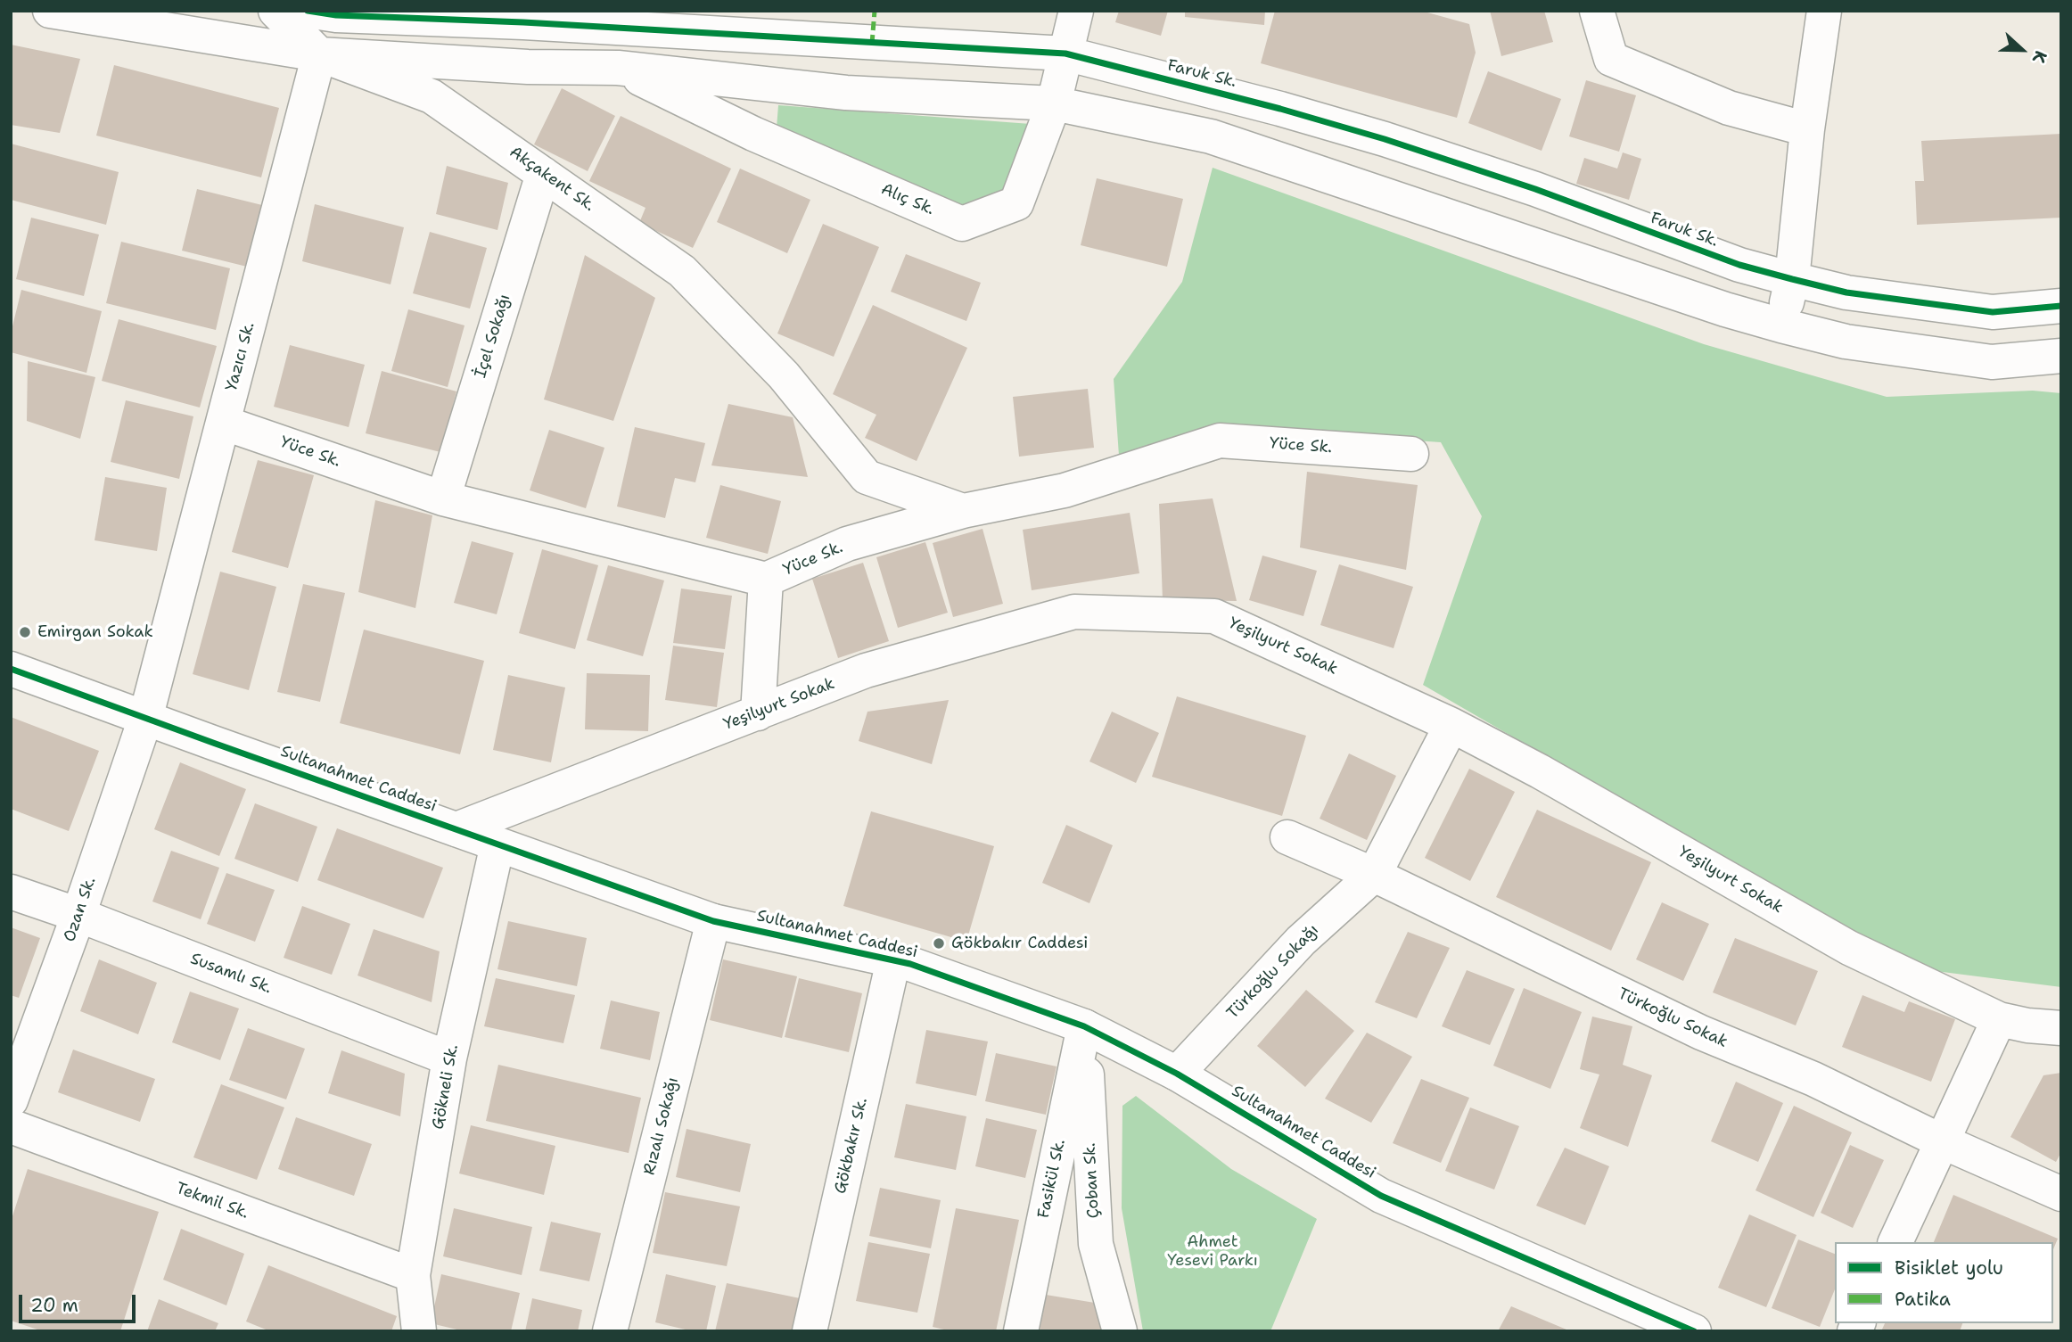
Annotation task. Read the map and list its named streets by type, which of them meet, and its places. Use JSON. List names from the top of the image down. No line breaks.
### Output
{"streets":{"street":["Faruk Sk.","Akçakent Sk.","Alıç Sk.","İçel Sokağı","Yazıcı Sk.","Yüce Sk.","Yeşilyurt Sokak","Sultanahmet Caddesi","Ozan Sk.","Türkoğlu Sokağı","Susamlı Sk.","Türkoğlu Sokak","Gökneli Sk.","Rızalı Sokağı","Gökbakır Sk.","Fasikül Sk.","Çoban Sk.","Tekmil Sk."]},"crossings":[["Faruk Sk.","Alıç Sk."],["Akçakent Sk.","İçel Sokağı"],["Akçakent Sk.","Yazıcı Sk."],["Akçakent Sk.","Yüce Sk."],["İçel Sokağı","Yüce Sk."],["Yazıcı Sk.","Yüce Sk."],["Yazıcı Sk.","Sultanahmet Caddesi"],["Yazıcı Sk.","Ozan Sk."],["Yeşilyurt Sokak","Sultanahmet Caddesi"],["Sultanahmet Caddesi","Ozan Sk."],["Sultanahmet Caddesi","Türkoğlu Sokağı"],["Sultanahmet Caddesi","Gökneli Sk."],["Sultanahmet Caddesi","Rızalı Sokağı"],["Sultanahmet Caddesi","Gökbakır Sk."],["Sultanahmet Caddesi","Fasikül Sk."],["Sultanahmet Caddesi","Çoban Sk."],["Ozan Sk.","Susamlı Sk."],["Türkoğlu Sokağı","Türkoğlu Sokak"],["Susamlı Sk.","Gökneli Sk."],["Gökneli Sk.","Tekmil Sk."],["Fasikül Sk.","Çoban Sk."]],"parks":["Ahmet Yesevi Parkı"],"places":["Emirgan Sokak","Gökbakır Caddesi"],"legend":["Bisiklet yolu","Patika"],"scale_bar":"20 m","north":"right"}
